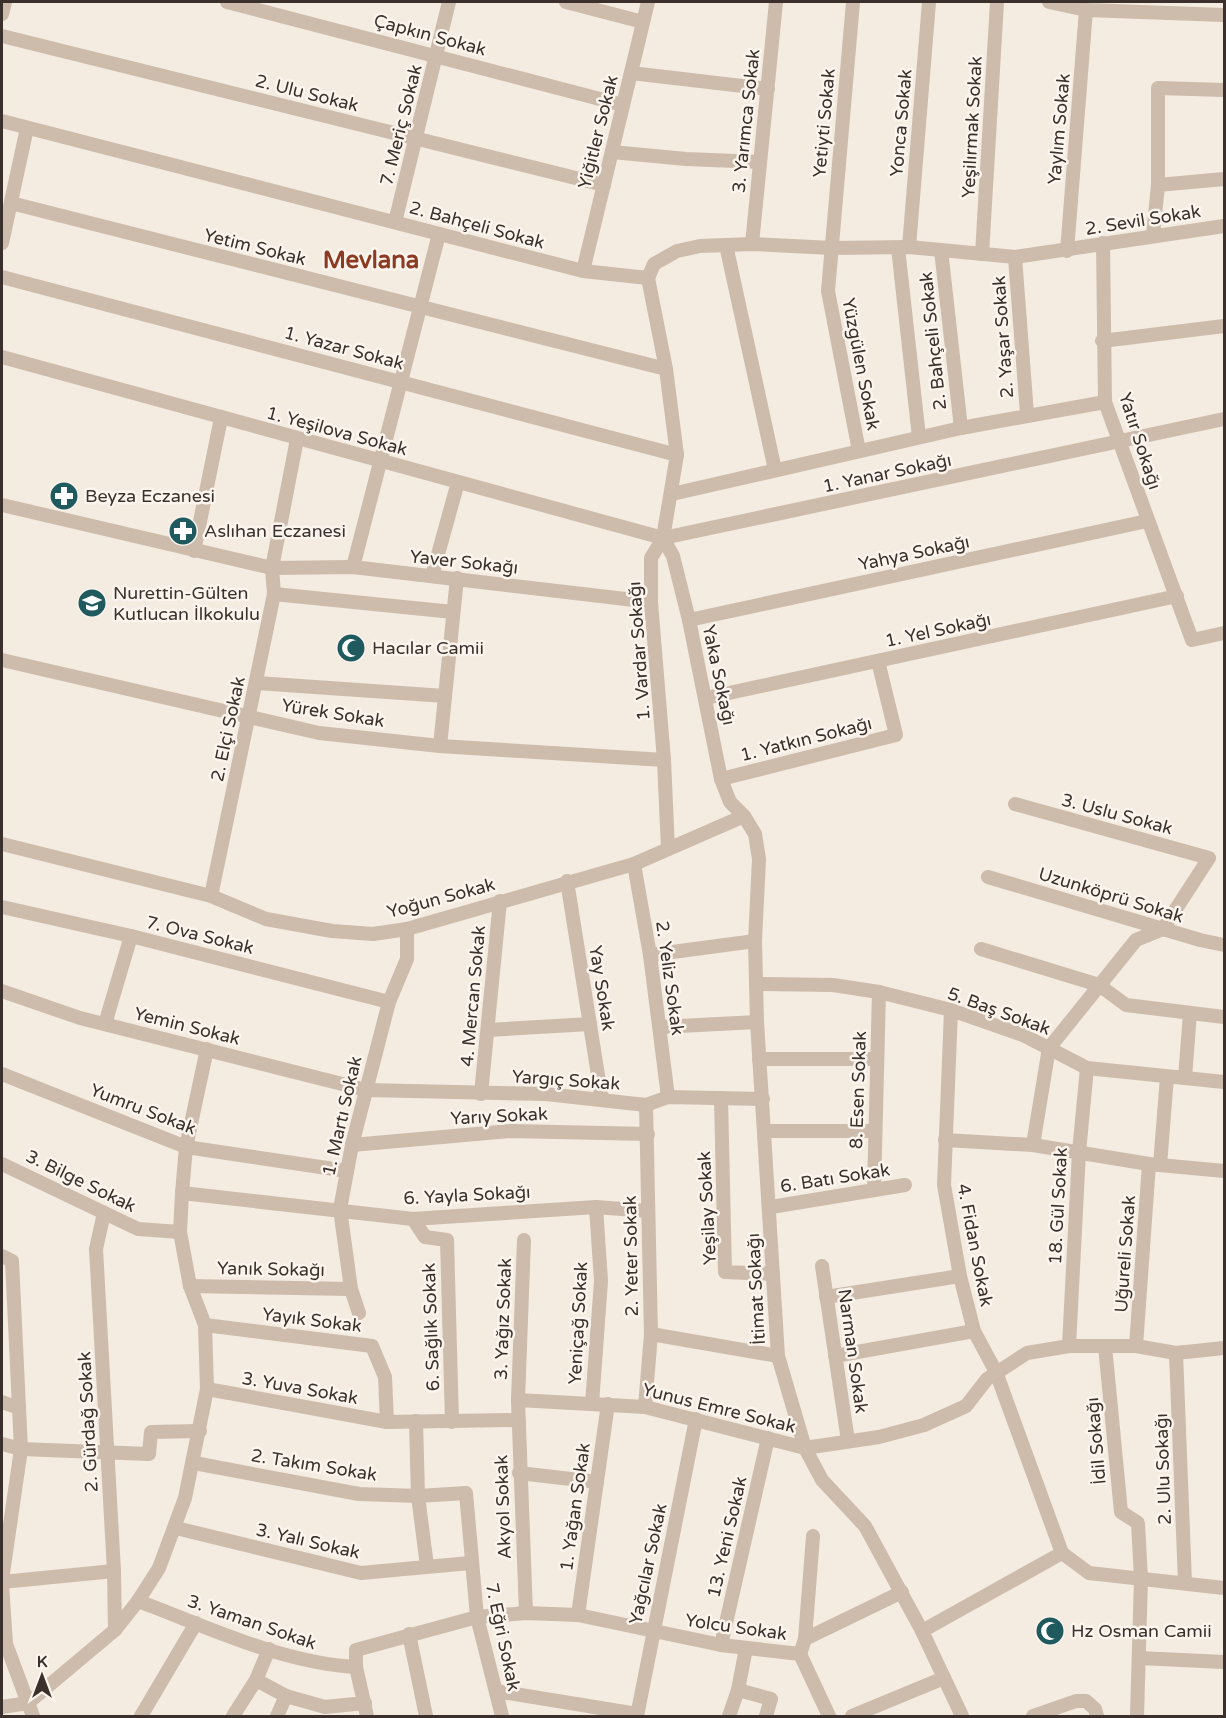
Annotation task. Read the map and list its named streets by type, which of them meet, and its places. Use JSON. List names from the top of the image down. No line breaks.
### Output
{"streets":{"street":["Çapkın Sokak","2. Ulu Sokak","3. Yarımca Sokak","Yetiyti Sokak","Yonca Sokak","7. Meriç Sokak","Yeşilırmak Sokak","Yaylım Sokak","Yiğitler Sokak","2. Sevil Sokak","2. Bahçeli Sokak","Yetim Sokak","2. Yaşar Sokak","1. Yazar Sokak","Yüzgülen Sokak","1. Yeşilova Sokak","Yatır Sokağı","1. Yanar Sokağı","Yahya Sokağı","Yaver Sokağı","1. Yel Sokağı","1. Vardar Sokağı","Yaka Sokağı","Yürek Sokak","2. Elçi Sokak","1. Yatkın Sokağı","3. Uslu Sokak","Uzunköprü Sokak","Yoğun Sokak","7. Ova Sokak","2. Yeliz Sokak","Yay Sokak","4. Mercan Sokak","5. Baş Sokak","Yemin Sokak","Yargıç Sokak","8. Esen Sokak","Yumru Sokak","1. Martı Sokak","Yarıy Sokak","6. Batı Sokak","3. Bilge Sokak","6. Yayla Sokağı","18. Gül Sokak","Yeşilay Sokak","4. Fidan Sokak","Uğureli Sokak","2. Yeter Sokak","Yanık Sokağı","İtimat Sokağı","3. Yağız Sokak","Yayık Sokak","Yeniçağ Sokak","6. Sağlık Sokak","Narman Sokak","3. Yuva Sokak","Yunus Emre Sokak","2. Gürdağ Sokak","İdil Sokağı","2. Takım Sokak","2. Ulu Sokağı","Akyol Sokak","1. Yağan Sokak","13. Yeni Sokak","3. Yalı Sokak","Yağcılar Sokak","3. Yaman Sokak","Yolcu Sokak","7. Eğri Sokak"]},"crossings":[["Çapkın Sokak","7. Meriç Sokak"],["Çapkın Sokak","Yiğitler Sokak"],["2. Ulu Sokak","7. Meriç Sokak"],["2. Ulu Sokak","Yiğitler Sokak"],["3. Yarımca Sokak","2. Bahçeli Sokak"],["Yetiyti Sokak","2. Bahçeli Sokak"],["Yetiyti Sokak","Yüzgülen Sokak"],["Yonca Sokak","2. Bahçeli Sokak"],["7. Meriç Sokak","2. Bahçeli Sokak"],["Yeşilırmak Sokak","2. Bahçeli Sokak"],["Yaylım Sokak","2. Sevil Sokak"],["Yaylım Sokak","2. Bahçeli Sokak"],["Yiğitler Sokak","2. Bahçeli Sokak"],["2. Sevil Sokak","2. Bahçeli Sokak"],["2. Sevil Sokak","Yatır Sokağı"],["2. Bahçeli Sokak","2. Yaşar Sokak"],["2. Bahçeli Sokak","Yüzgülen Sokak"],["2. Bahçeli Sokak","1. Vardar Sokağı"],["Yetim Sokak","1. Vardar Sokağı"],["1. Yazar Sokak","1. Vardar Sokağı"],["1. Yeşilova Sokak","1. Yanar Sokağı"],["1. Yeşilova Sokak","1. Vardar Sokağı"],["1. Yeşilova Sokak","Yaka Sokağı"],["1. Yeşilova Sokak","2. Elçi Sokak"],["Yatır Sokağı","1. Yanar Sokağı"],["Yatır Sokağı","Yahya Sokağı"],["Yatır Sokağı","1. Yel Sokağı"],["1. Yanar Sokağı","1. Vardar Sokağı"],["1. Yanar Sokağı","Yaka Sokağı"],["Yahya Sokağı","Yaka Sokağı"],["Yaver Sokağı","1. Vardar Sokağı"],["Yaver Sokağı","2. Elçi Sokak"],["1. Yel Sokağı","Yaka Sokağı"],["1. Yel Sokağı","1. Yatkın Sokağı"],["1. Vardar Sokağı","Yaka Sokağı"],["1. Vardar Sokağı","Yürek Sokak"],["1. Vardar Sokağı","Yoğun Sokak"],["Yaka Sokağı","1. Yatkın Sokağı"],["Yaka Sokağı","Yoğun Sokak"],["Yaka Sokağı","İtimat Sokağı"],["Yürek Sokak","2. Elçi Sokak"],["2. Elçi Sokak","Yoğun Sokak"],["3. Uslu Sokak","Uzunköprü Sokak"],["Yoğun Sokak","2. Yeliz Sokak"],["Yoğun Sokak","Yay Sokak"],["Yoğun Sokak","4. Mercan Sokak"],["Yoğun Sokak","1. Martı Sokak"],["Yoğun Sokak","İtimat Sokağı"],["7. Ova Sokak","1. Martı Sokak"],["2. Yeliz Sokak","Yargıç Sokak"],["Yay Sokak","Yargıç Sokak"],["4. Mercan Sokak","Yargıç Sokak"],["5. Baş Sokak","8. Esen Sokak"],["5. Baş Sokak","18. Gül Sokak"],["5. Baş Sokak","4. Fidan Sokak"],["5. Baş Sokak","Uğureli Sokak"],["5. Baş Sokak","İtimat Sokağı"],["Yemin Sokak","Yargıç Sokak"],["Yemin Sokak","1. Martı Sokak"],["Yargıç Sokak","1. Martı Sokak"],["Yargıç Sokak","Yeşilay Sokak"],["Yargıç Sokak","2. Yeter Sokak"],["Yargıç Sokak","İtimat Sokağı"],["8. Esen Sokak","6. Batı Sokak"],["Yumru Sokak","1. Martı Sokak"],["1. Martı Sokak","Yarıy Sokak"],["1. Martı Sokak","6. Yayla Sokağı"],["1. Martı Sokak","Yanık Sokağı"],["Yarıy Sokak","2. Yeter Sokak"],["6. Batı Sokak","İtimat Sokağı"],["3. Bilge Sokak","2. Gürdağ Sokak"],["6. Yayla Sokağı","2. Yeter Sokak"],["6. Yayla Sokağı","Yeniçağ Sokak"],["6. Yayla Sokağı","6. Sağlık Sokak"],["Yeşilay Sokak","İtimat Sokağı"],["2. Yeter Sokak","Yunus Emre Sokak"],["İtimat Sokağı","Yunus Emre Sokak"],["İtimat Sokağı","Yolcu Sokak"],["3. Yağız Sokak","Yunus Emre Sokak"],["3. Yağız Sokak","Akyol Sokak"],["Yayık Sokak","3. Yuva Sokak"],["Yeniçağ Sokak","Yunus Emre Sokak"],["6. Sağlık Sokak","3. Yuva Sokak"],["3. Yuva Sokak","Akyol Sokak"],["Yunus Emre Sokak","Akyol Sokak"],["Yunus Emre Sokak","1. Yağan Sokak"],["Yunus Emre Sokak","13. Yeni Sokak"],["Yunus Emre Sokak","Yağcılar Sokak"],["2. Takım Sokak","7. Eğri Sokak"],["Akyol Sokak","Yolcu Sokak"],["1. Yağan Sokak","Yolcu Sokak"],["13. Yeni Sokak","Yolcu Sokak"],["3. Yalı Sokak","7. Eğri Sokak"],["Yağcılar Sokak","Yolcu Sokak"],["3. Yaman Sokak","Yolcu Sokak"],["Yolcu Sokak","7. Eğri Sokak"]],"districts":["Mevlana"],"places":{"pharmacy":["Beyza Eczanesi","Aslıhan Eczanesi"],"school or university":["Nurettin-Gülten Kutlucan İlkokulu"],"mosque":["Hacılar Camii","Hz Osman Camii"]},"north":"top"}
